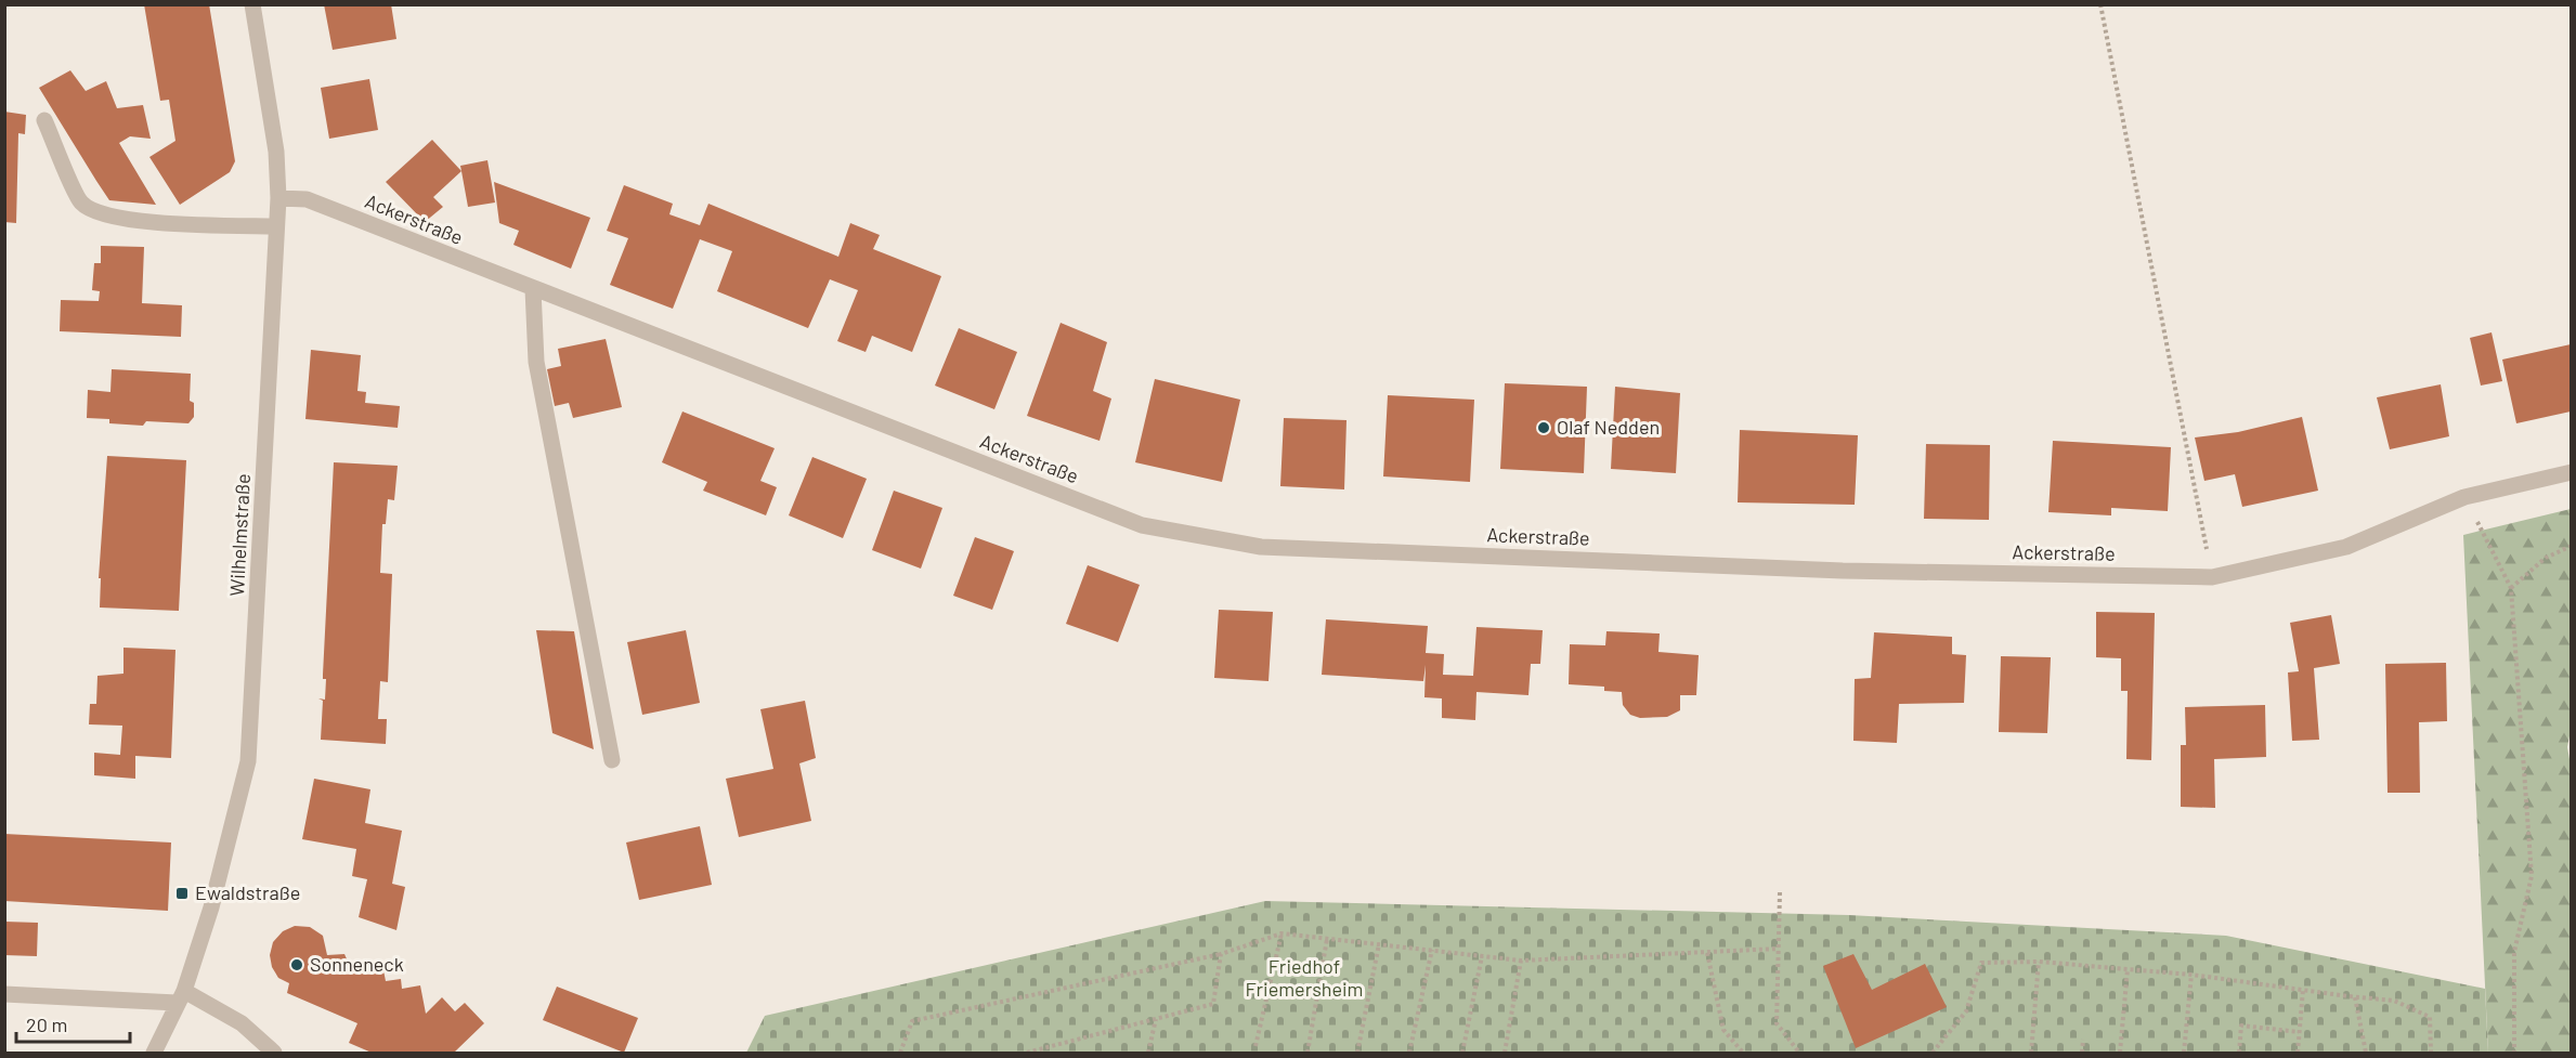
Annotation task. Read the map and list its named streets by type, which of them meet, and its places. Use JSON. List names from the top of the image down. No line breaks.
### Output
{"streets":{"street":["Ackerstraße","Wilhelmstraße"]},"crossings":[["Ackerstraße","Wilhelmstraße"]],"parks":["Friedhof Friemersheim"],"places":{"other":["Olaf Nedden","Sonneneck"],"transit":["Ewaldstraße"]},"scale_bar":"20 m"}
